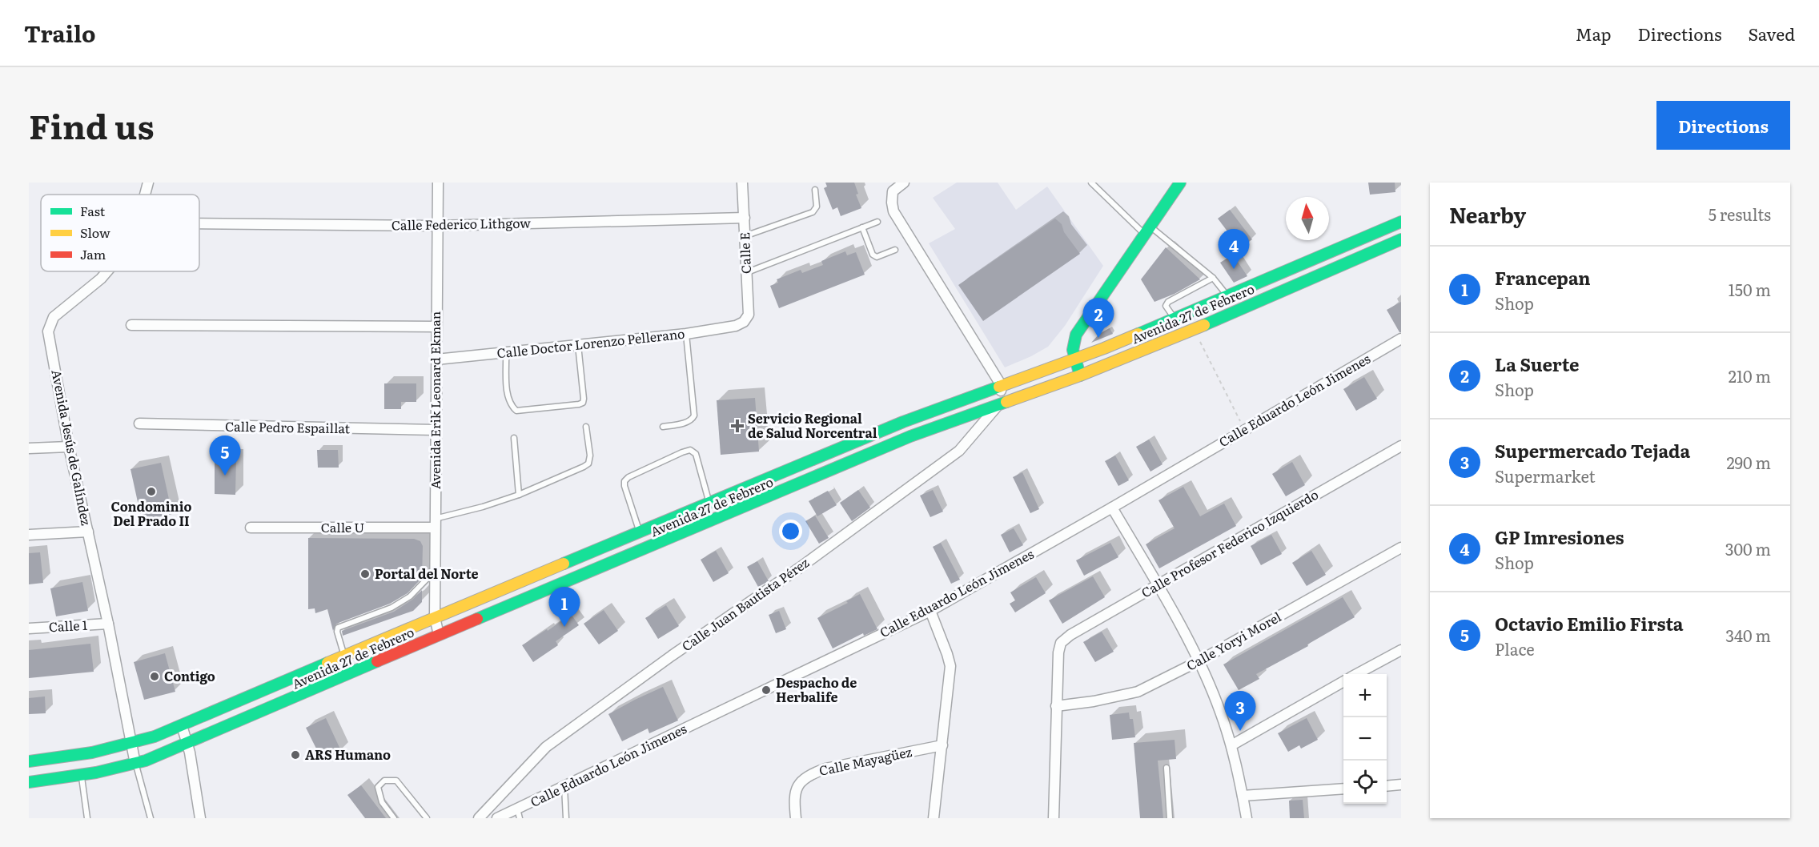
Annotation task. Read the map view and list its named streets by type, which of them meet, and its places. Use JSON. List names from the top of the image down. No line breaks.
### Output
{"streets":{"main road":["Avenida 27 de Febrero"],"street":["Calle Federico Lithgow","Calle E","Calle Doctor Lorenzo Pellerano","Avenida Erik Leonard Ekman","Calle Eduardo León Jimenes","Calle Pedro Espaillat","Avenida Jesús de Galíndez","Calle U","Calle Profesor Federico Izquierdo","Calle Juan Bautista Pérez","Calle 1","Calle Yoryi Morel","Calle Mayagüez"]},"crossings":[["Calle Federico Lithgow","Calle E"],["Calle Federico Lithgow","Avenida Erik Leonard Ekman"],["Calle E","Calle Doctor Lorenzo Pellerano"],["Avenida 27 de Febrero","Avenida Erik Leonard Ekman"],["Avenida 27 de Febrero","Avenida Jesús de Galíndez"],["Avenida 27 de Febrero","Calle Juan Bautista Pérez"],["Calle Doctor Lorenzo Pellerano","Avenida Erik Leonard Ekman"],["Avenida Erik Leonard Ekman","Calle Pedro Espaillat"],["Avenida Erik Leonard Ekman","Calle U"],["Avenida Jesús de Galíndez","Calle 1"],["Calle Profesor Federico Izquierdo","Calle Yoryi Morel"]],"places":{"health":["Servicio Regional de Salud Norcentral"],"other":["Condominio Del Prado II","Portal del Norte","Contigo","Despacho de Herbalife","ARS Humano"]},"legend":["Fast","Slow","Jam"],"north":"top","page":{"header":"Trailo","nav":["Map","Directions","Saved"],"title":"Find us","buttons":"Directions","heading":["Nearby","5 results"],"pins":["4","2","5","1","3"],"list":[{"mark":"1","name":"Francepan","note":"Shop","value":"150 m"},{"mark":"2","name":"La Suerte","note":"Shop","value":"210 m"},{"mark":"3","name":"Supermercado Tejada","note":"Supermarket","value":"290 m"},{"mark":"4","name":"GP Imresiones","note":"Shop","value":"300 m"},{"mark":"5","name":"Octavio Emilio Firsta","note":"Place","value":"340 m"}],"map_buttons":["+","−"]}}
